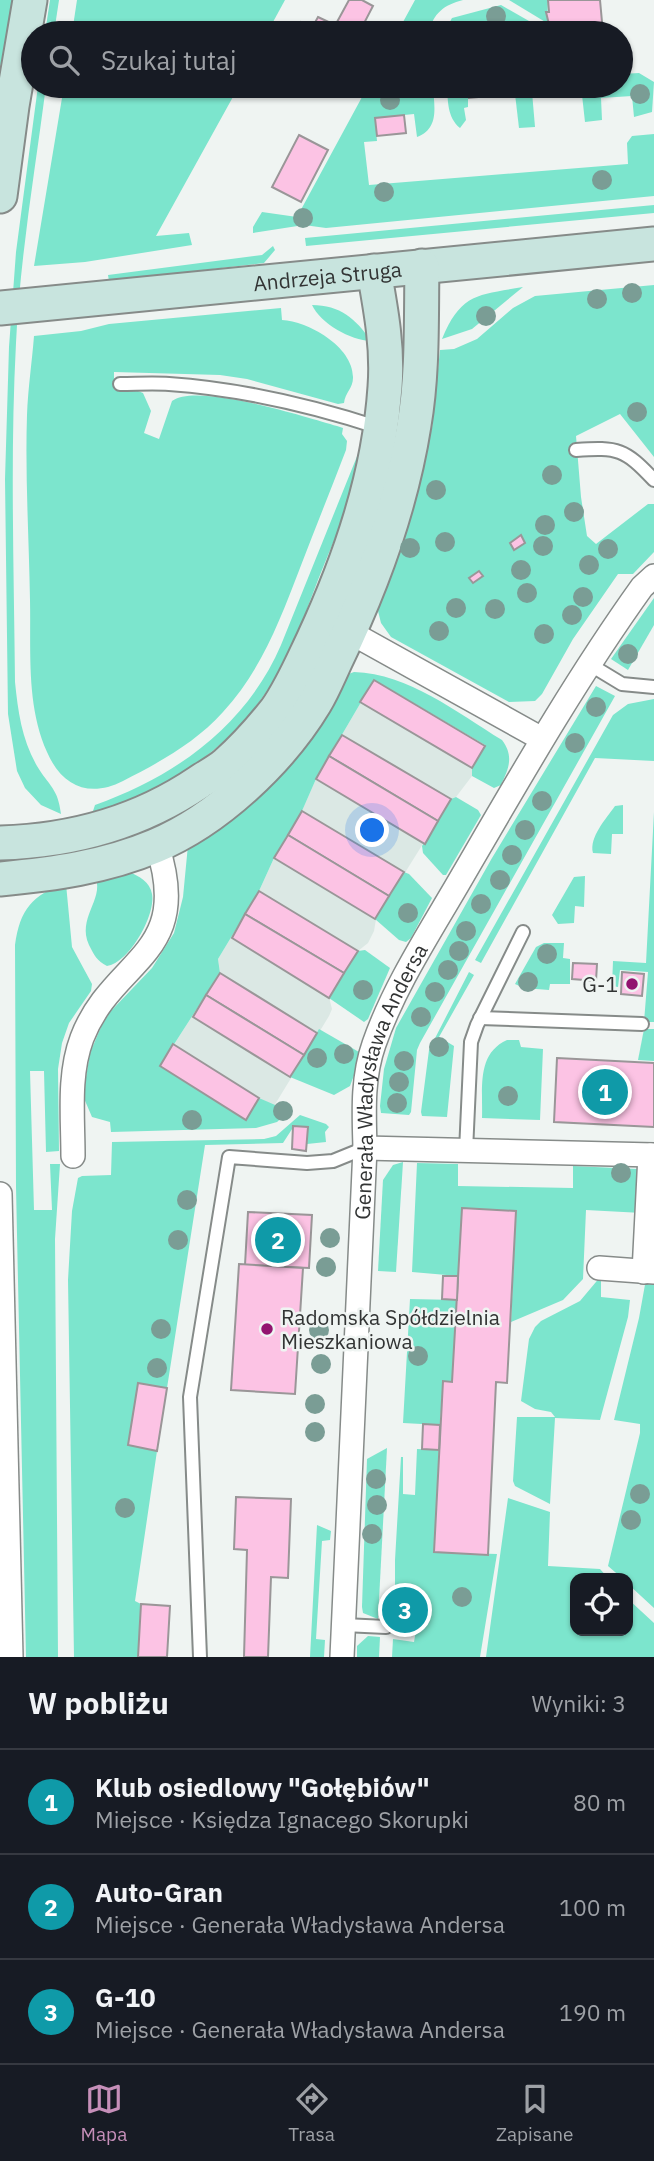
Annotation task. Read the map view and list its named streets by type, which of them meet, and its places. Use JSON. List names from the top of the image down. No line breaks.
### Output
{"streets":{"main road":["Andrzeja Struga"],"street":["Generała Władysława Andersa"]},"places":["G-1","Radomska Spółdzielnia Mieszkaniowa"],"page":{"search":"Szukaj tutaj","pins":["1","2","3"],"heading":["W pobliżu","Wyniki: 3"],"list":[{"mark":"1","name":"Klub osiedlowy \"Gołębiów\"","note":"Miejsce · Księdza Ignacego Skorupki","value":"80 m"},{"mark":"2","name":"Auto-Gran","note":"Miejsce · Generała Władysława Andersa","value":"100 m"},{"mark":"3","name":"G-10","note":"Miejsce · Generała Władysława Andersa","value":"190 m"}],"nav":["Mapa","Trasa","Zapisane"]}}
